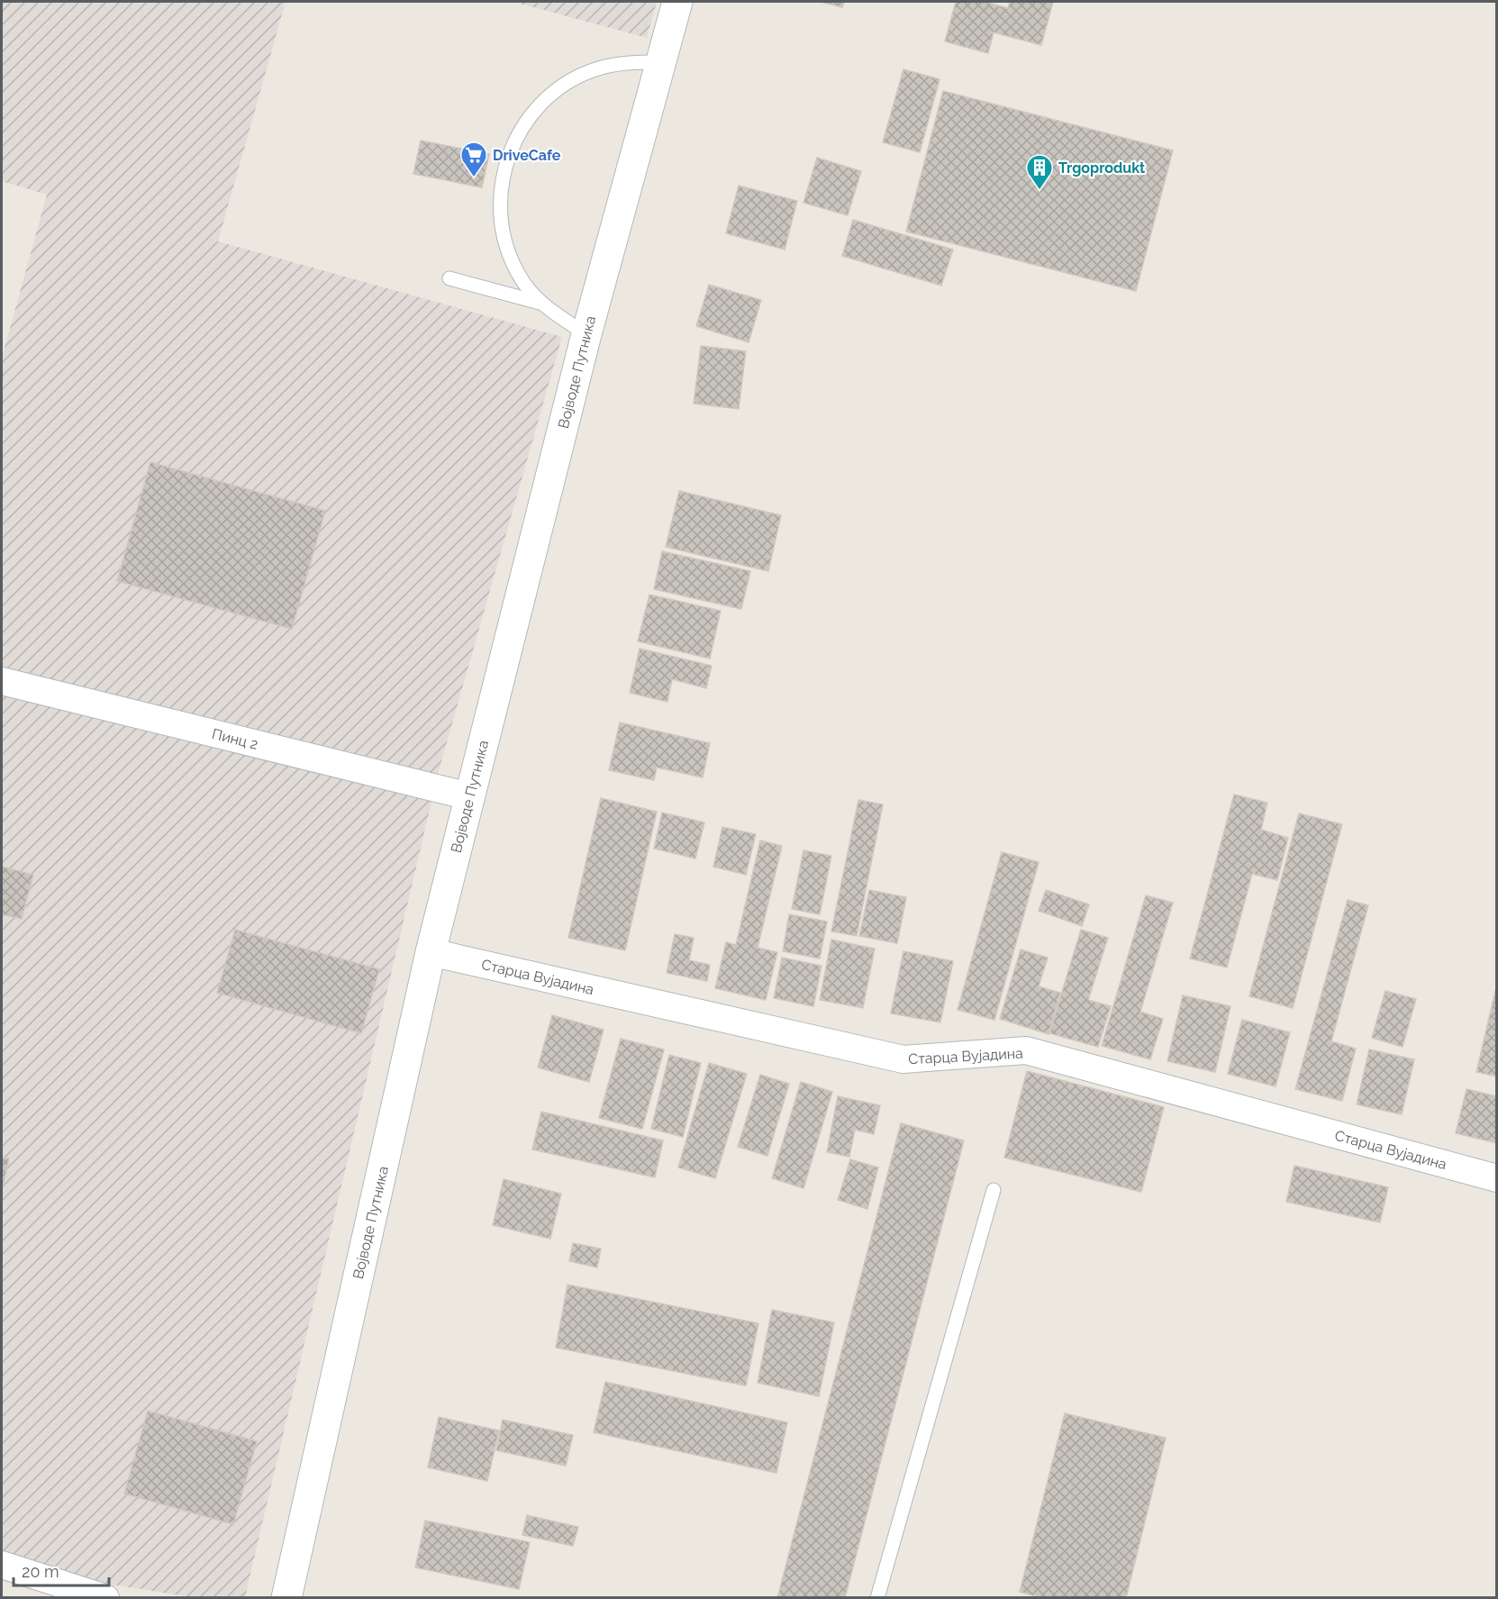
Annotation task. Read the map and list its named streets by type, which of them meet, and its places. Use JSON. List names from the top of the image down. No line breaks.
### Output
{"streets":{"main road":["Војводе Путника"],"street":["Пинц 2","Старца Вујадина"]},"crossings":[["Војводе Путника","Пинц 2"],["Војводе Путника","Старца Вујадина"]],"places":{"supermarket":["DriveCafe"],"building":["Trgoprodukt"]},"scale_bar":"20 m"}
